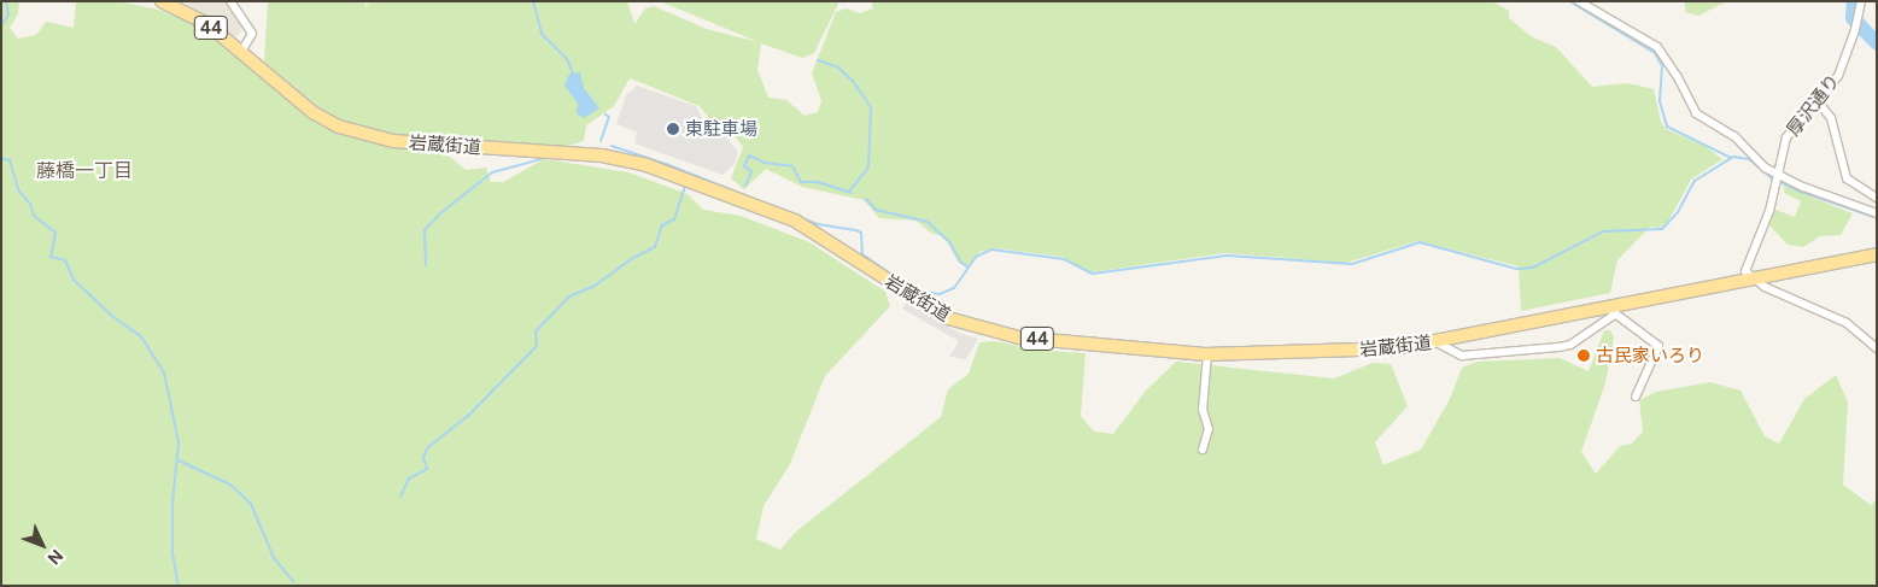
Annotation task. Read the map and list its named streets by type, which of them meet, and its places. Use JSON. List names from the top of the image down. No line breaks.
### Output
{"streets":{"main road":["44","岩蔵街道"],"street":["厚沢通り"]},"crossings":[["厚沢通り","岩蔵街道"]],"districts":["藤橋一丁目"],"places":["東駐車場","古民家いろり"],"north":"bottom right"}
